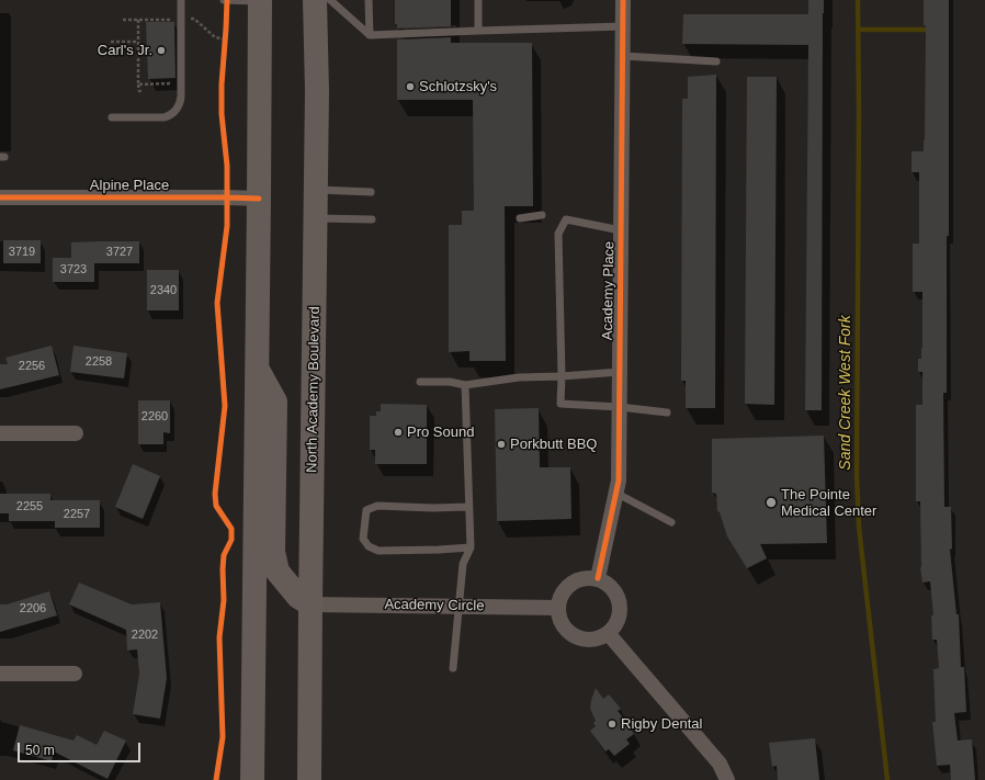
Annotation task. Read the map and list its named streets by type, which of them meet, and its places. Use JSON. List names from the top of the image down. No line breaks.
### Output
{"streets":{"highway":["North Academy Boulevard"],"street":["Alpine Place","Academy Place","Academy Circle"]},"crossings":[["Academy Place","Academy Circle"],["North Academy Boulevard","Academy Circle"]],"water":["Sand Creek West Fork"],"places":["Carl's Jr.","Schlotzsky's","Pro Sound","Porkbutt BBQ","The Pointe Medical Center","Rigby Dental"],"house_numbers":["3719","3727","3723","2340","2258","2256","2260","2255","2257","2206","2202"],"scale_bar":"50 m"}
